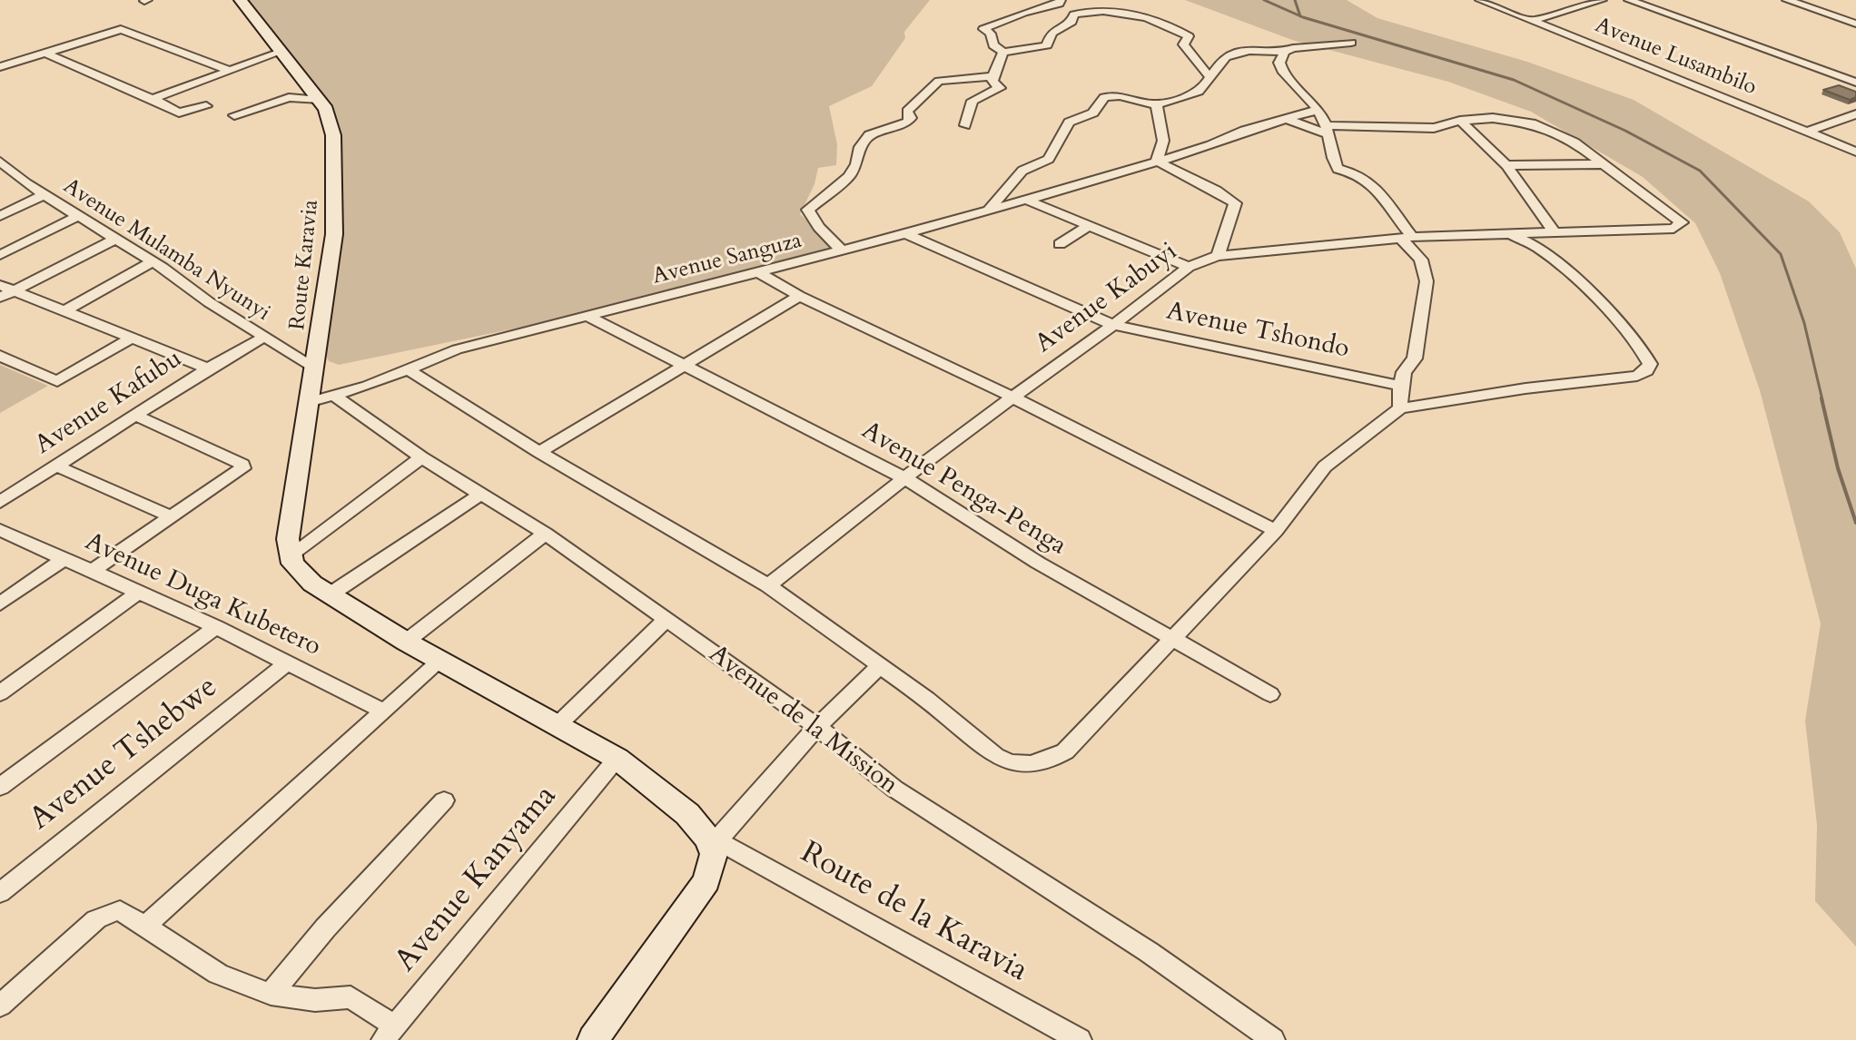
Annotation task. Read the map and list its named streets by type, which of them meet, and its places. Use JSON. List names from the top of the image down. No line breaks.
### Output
{"streets":{"street":["Avenue Lusambilo","Avenue Mulamba Nyunyi","Avenue Sanguza","Route Karavia","Avenue Kabuyi","Avenue Tshondo","Avenue Kafubu","Avenue Penga-Penga","Avenue Duga Kubetero","Avenue de la Mission","Avenue Tshebwe","Avenue Kanyama","Route de la Karavia"]},"crossings":[["Avenue Mulamba Nyunyi","Avenue Sanguza"],["Avenue Mulamba Nyunyi","Route Karavia"],["Avenue Mulamba Nyunyi","Avenue Kafubu"],["Avenue Sanguza","Route Karavia"],["Avenue Sanguza","Avenue Tshondo"],["Avenue Sanguza","Avenue Penga-Penga"],["Avenue Sanguza","Avenue de la Mission"],["Avenue Kabuyi","Avenue Tshondo"],["Avenue Kabuyi","Avenue Penga-Penga"],["Avenue Duga Kubetero","Avenue Tshebwe"]]}
